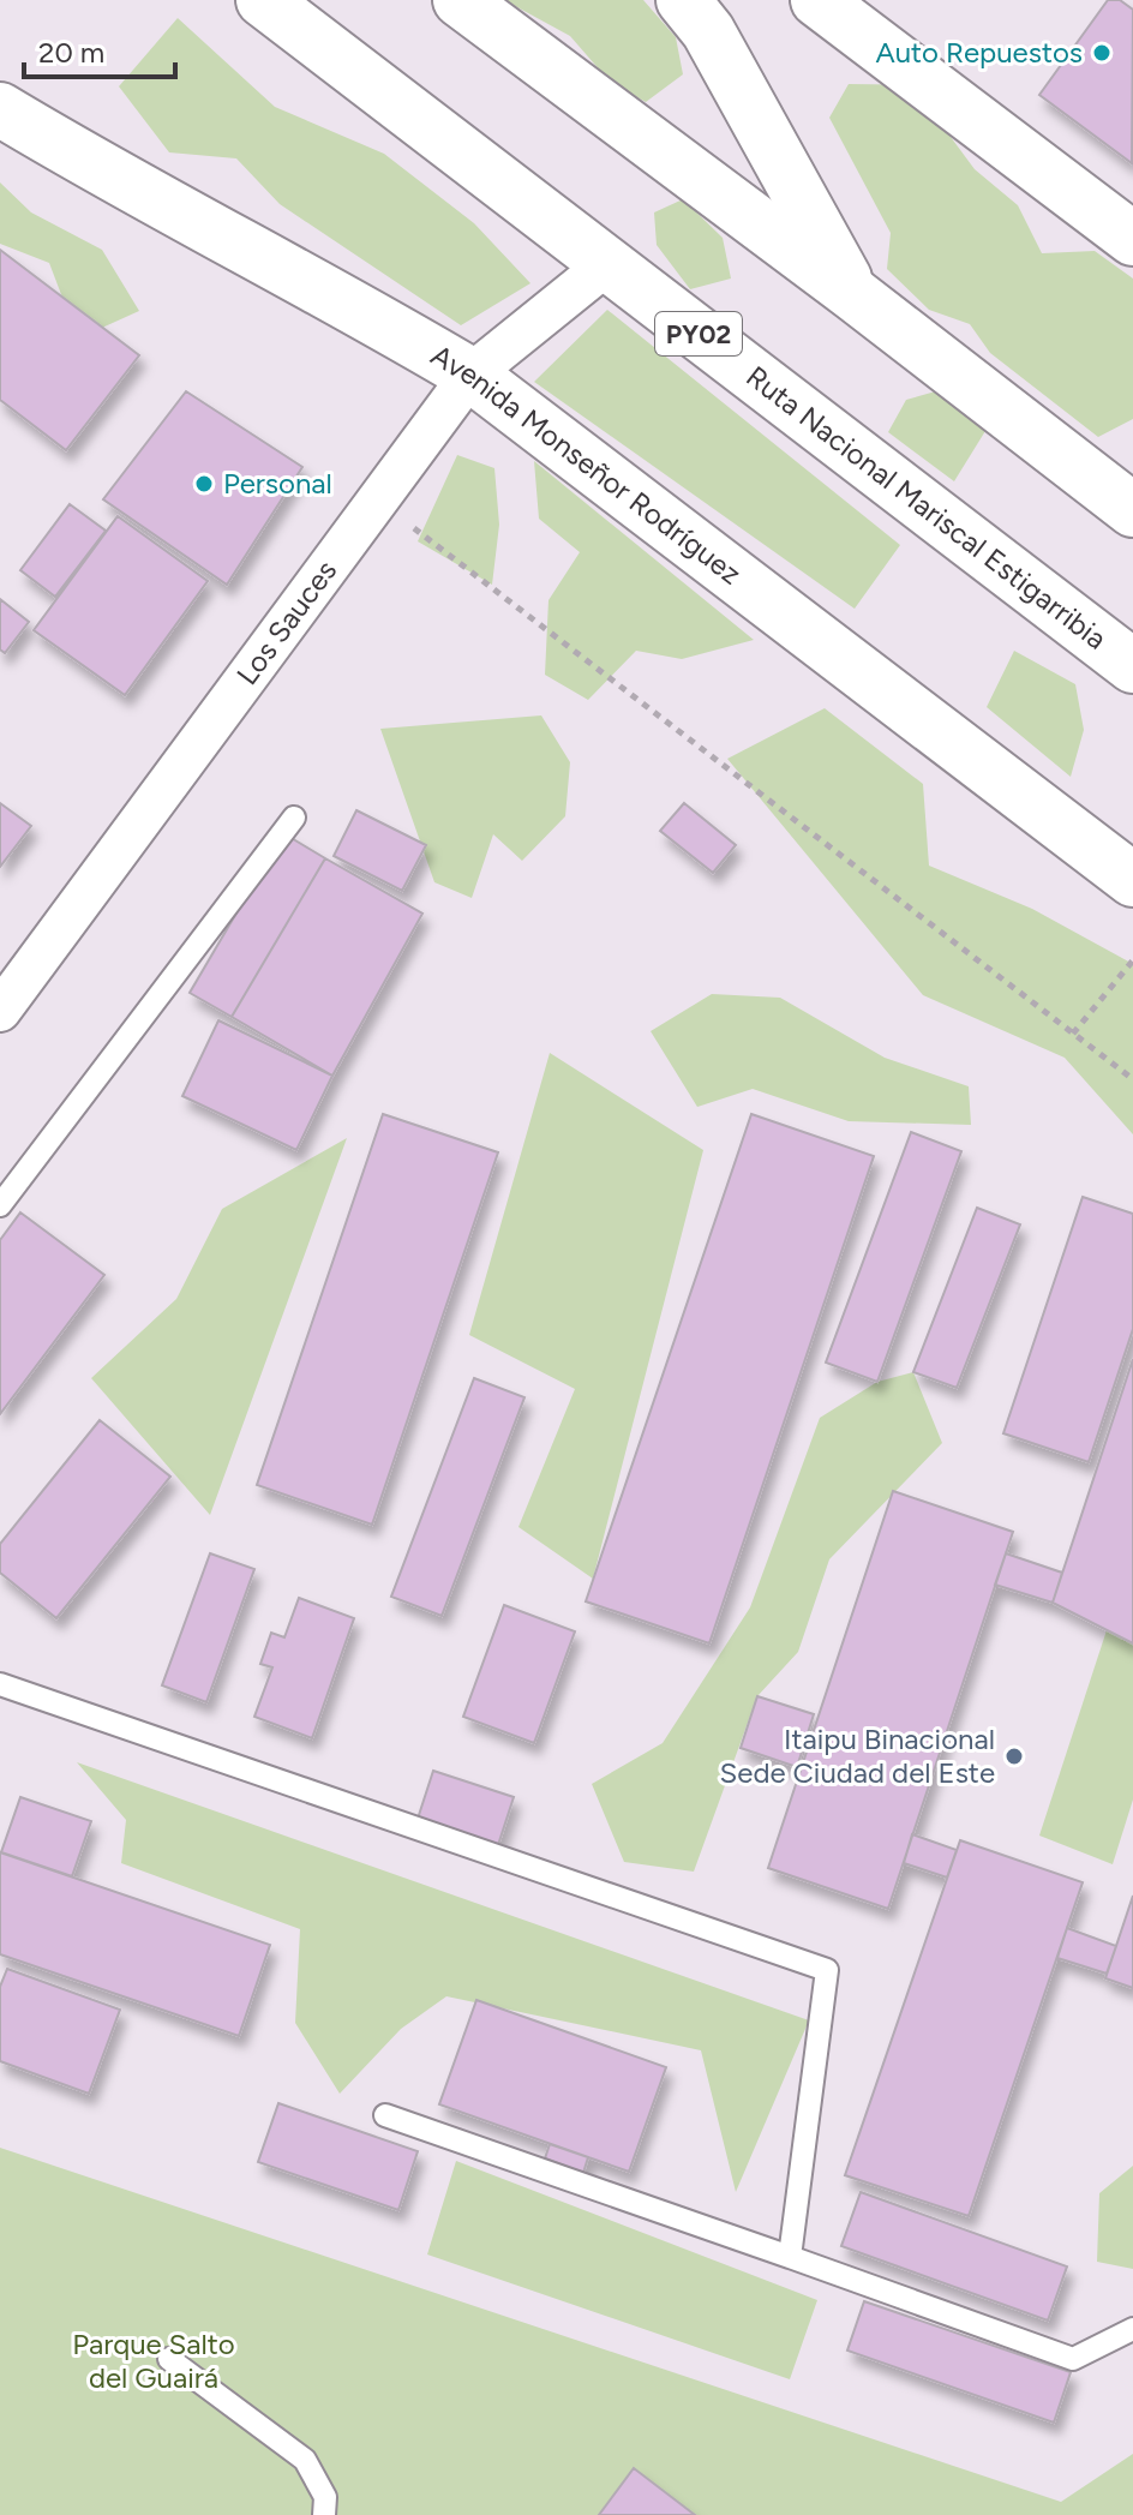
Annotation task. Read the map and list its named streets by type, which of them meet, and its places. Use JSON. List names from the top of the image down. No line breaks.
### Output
{"streets":{"main road":["PY02","Avenida Monseñor Rodríguez","Ruta Nacional Mariscal Estigarribia"],"street":["Los Sauces"]},"crossings":[["Avenida Monseñor Rodríguez","Los Sauces"],["Ruta Nacional Mariscal Estigarribia","Los Sauces"]],"parks":["Parque Salto del Guairá"],"places":["Auto Repuestos","Personal","Itaipu Binacional Sede Ciudad del Este"],"scale_bar":"20 m"}
